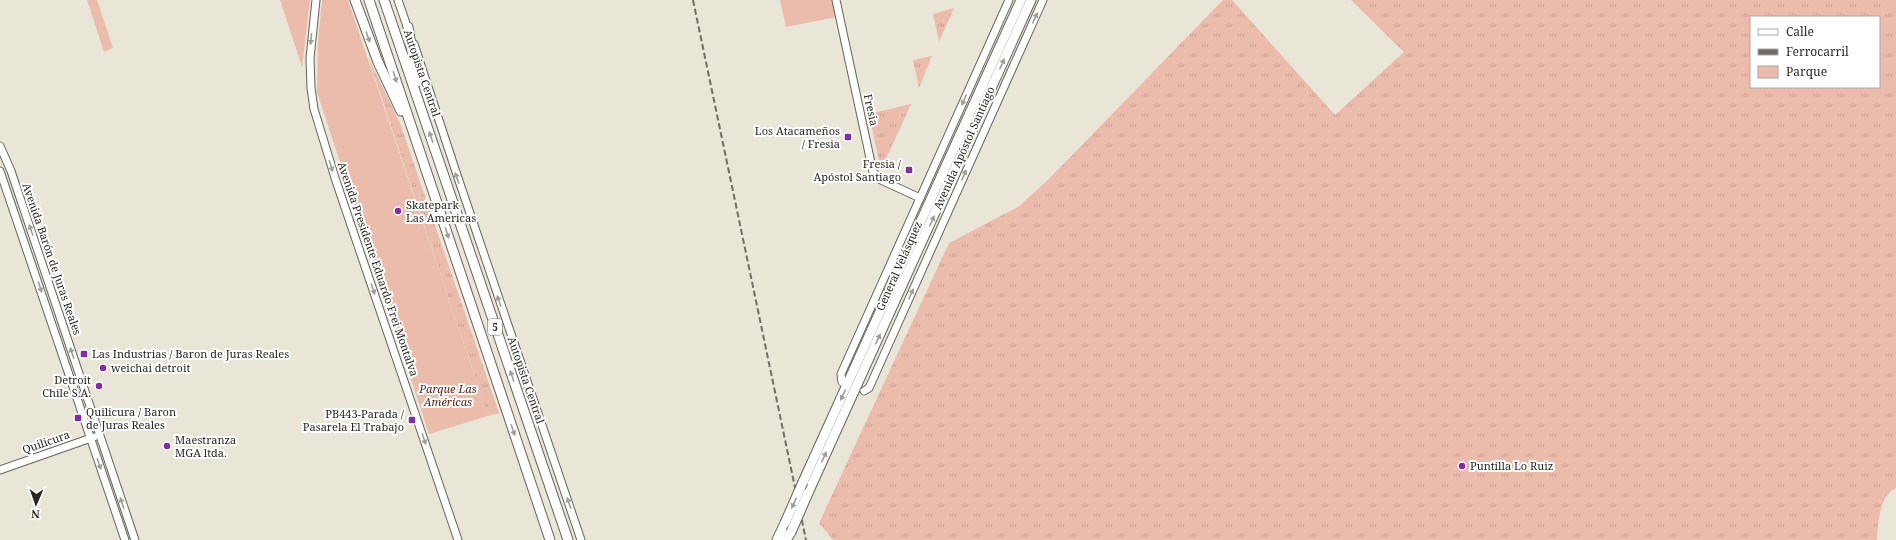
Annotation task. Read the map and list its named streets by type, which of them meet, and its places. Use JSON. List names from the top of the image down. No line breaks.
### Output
{"streets":{"highway":["Autopista Central","General Velásquez","5"],"street":["Fresia","Avenida Apóstol Santiago","Avenida Barón de Juras Reales","Avenida Presidente Eduardo Frei Montalva","Quilicura"]},"crossings":[["Fresia","Avenida Apóstol Santiago"],["Avenida Barón de Juras Reales","Quilicura"]],"one_way":["Avenida Presidente Eduardo Frei Montalva"],"parks":["Parque Las Américas"],"places":{"transit":["Los Atacameños / Fresia","Fresia / Apóstol Santiago","Las Industrias / Baron de Juras Reales","Quilicura / Baron de Juras Reales","PB443-Parada / Pasarela El Trabajo"],"other":["Skatepark Las Americas","weichai detroit","Detroit Chile S.A.","Maestranza MGA ltda.","Puntilla Lo Ruiz"]},"legend":["Calle","Ferrocarril","Parque"],"north":"bottom"}
